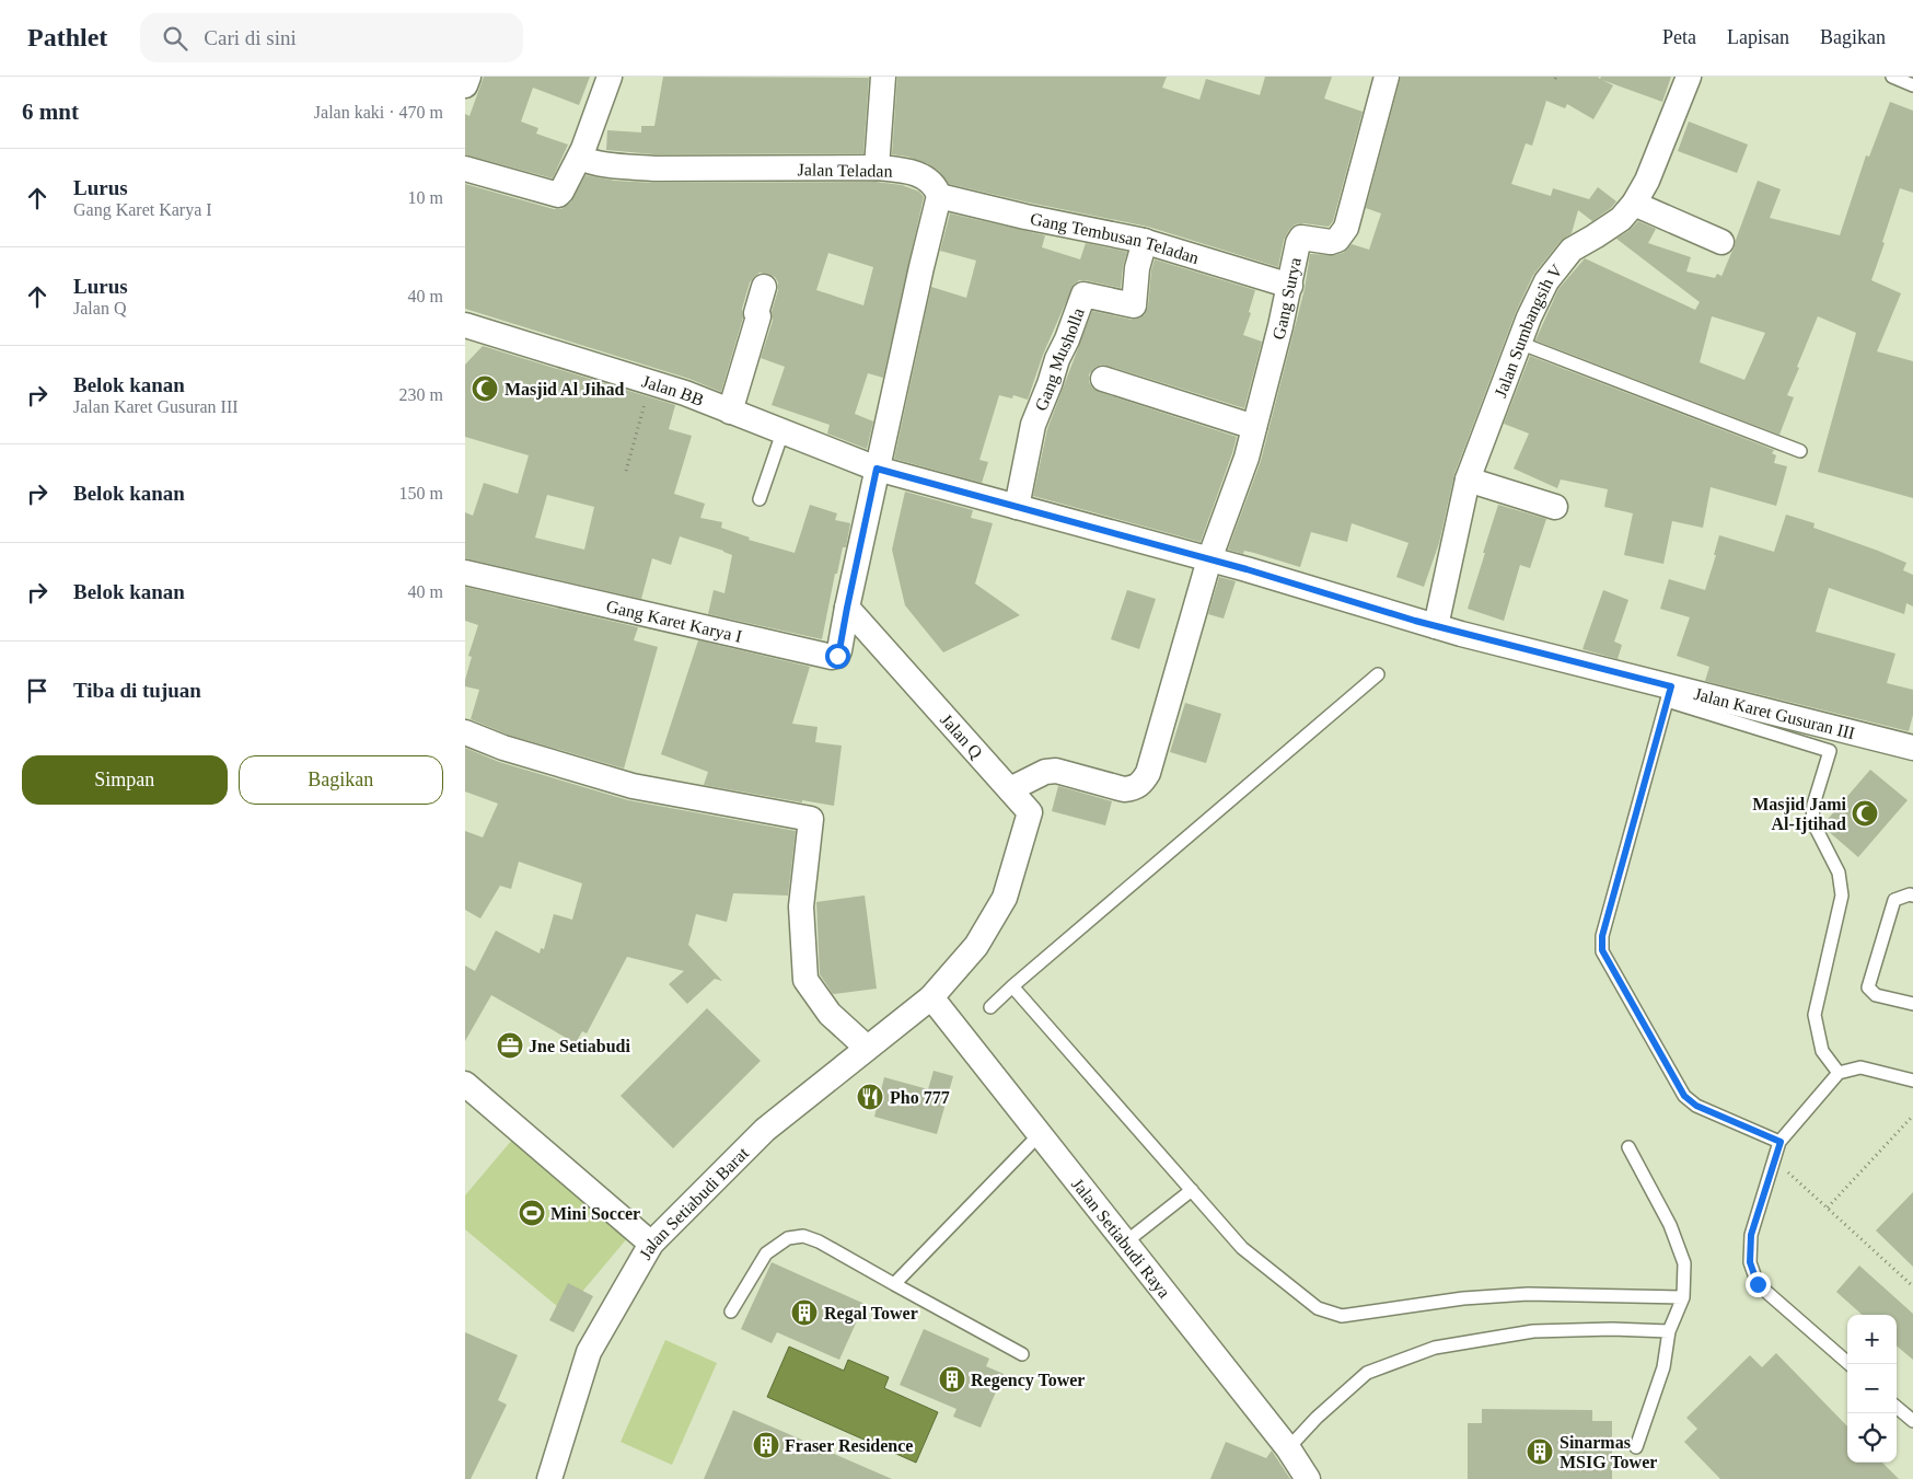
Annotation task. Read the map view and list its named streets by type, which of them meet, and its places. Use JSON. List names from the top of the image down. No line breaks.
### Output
{"streets":{"street":["Jalan Teladan","Gang Tembusan Teladan","Gang Surya","Jalan Sumbangsih V","Gang Musholla","Jalan BB","Gang Karet Karya I","Jalan Karet Gusuran III","Jalan Q","Jalan Setiabudi Barat","Jalan Setiabudi Raya"]},"crossings":[["Jalan Teladan","Gang Tembusan Teladan"],["Gang Tembusan Teladan","Gang Surya"],["Gang Tembusan Teladan","Gang Musholla"],["Gang Surya","Jalan Karet Gusuran III"],["Gang Surya","Jalan Q"],["Jalan Sumbangsih V","Jalan Karet Gusuran III"],["Gang Musholla","Jalan Karet Gusuran III"],["Jalan BB","Jalan Karet Gusuran III"],["Gang Karet Karya I","Jalan Q"],["Jalan Q","Jalan Setiabudi Barat"],["Jalan Q","Jalan Setiabudi Raya"],["Jalan Setiabudi Barat","Jalan Setiabudi Raya"]],"places":{"mosque":["Masjid Al Jihad","Masjid Jami Al-Ijtihad"],"office":["Jne Setiabudi"],"restaurant":["Pho 777"],"sports":["Mini Soccer"],"building":["Regal Tower","Regency Tower","Fraser Residence","Sinarmas MSIG Tower"]},"page":{"header":"Pathlet","search":"Cari di sini","nav":["Peta","Lapisan","Bagikan"],"heading":["6 mnt","Jalan kaki · 470 m"],"list":[["Lurus","Gang Karet Karya I","10 m"],["Lurus","Jalan Q","40 m"],["Belok kanan","Jalan Karet Gusuran III","230 m"],["Belok kanan","150 m"],["Belok kanan","40 m"],"Tiba di tujuan"],"buttons":["Simpan","Bagikan"],"map_buttons":["+","−"]}}
